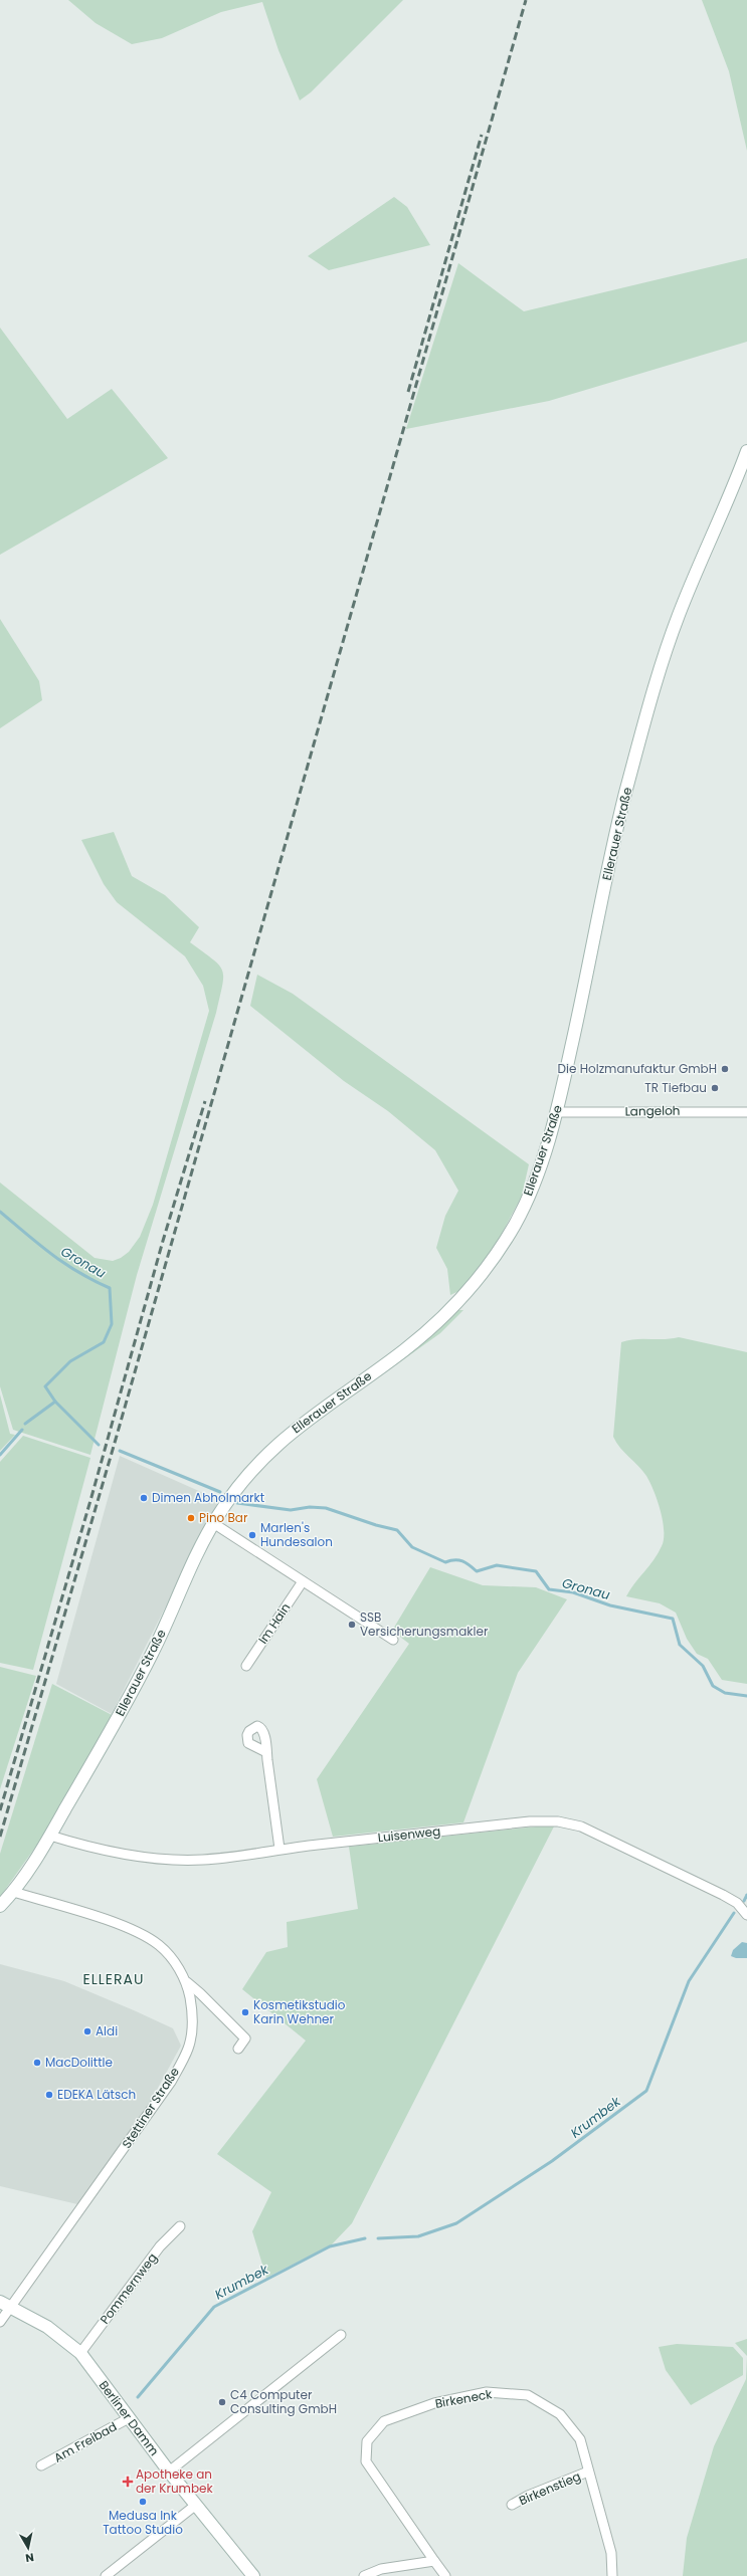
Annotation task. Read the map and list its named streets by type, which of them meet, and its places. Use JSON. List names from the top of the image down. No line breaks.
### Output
{"streets":{"main road":["Ellerauer Straße","Berliner Damm"],"street":["Langeloh","Im Hain","Luisenweg","Stettiner Straße","Pommernweg","Birkeneck","Am Freibad","Birkenstieg"]},"crossings":[["Ellerauer Straße","Langeloh"],["Ellerauer Straße","Luisenweg"],["Ellerauer Straße","Stettiner Straße"],["Stettiner Straße","Berliner Damm"],["Pommernweg","Berliner Damm"],["Birkeneck","Birkenstieg"],["Berliner Damm","Am Freibad"]],"districts":["ELLERAU"],"water":["Gronau","Krumbek"],"places":{"other":["Die Holzmanufaktur GmbH","TR Tiefbau","Dimen Abholmarkt","Pino Bar","Marlen's Hundesalon","SSB Versicherungsmakler","Kosmetikstudio Karin Wehner","Aldi","MacDolittle","EDEKA Lätsch","C4 Computer Consulting GmbH","Medusa Ink Tattoo Studio"],"health":["Apotheke an der Krumbek"]},"north":"bottom"}
